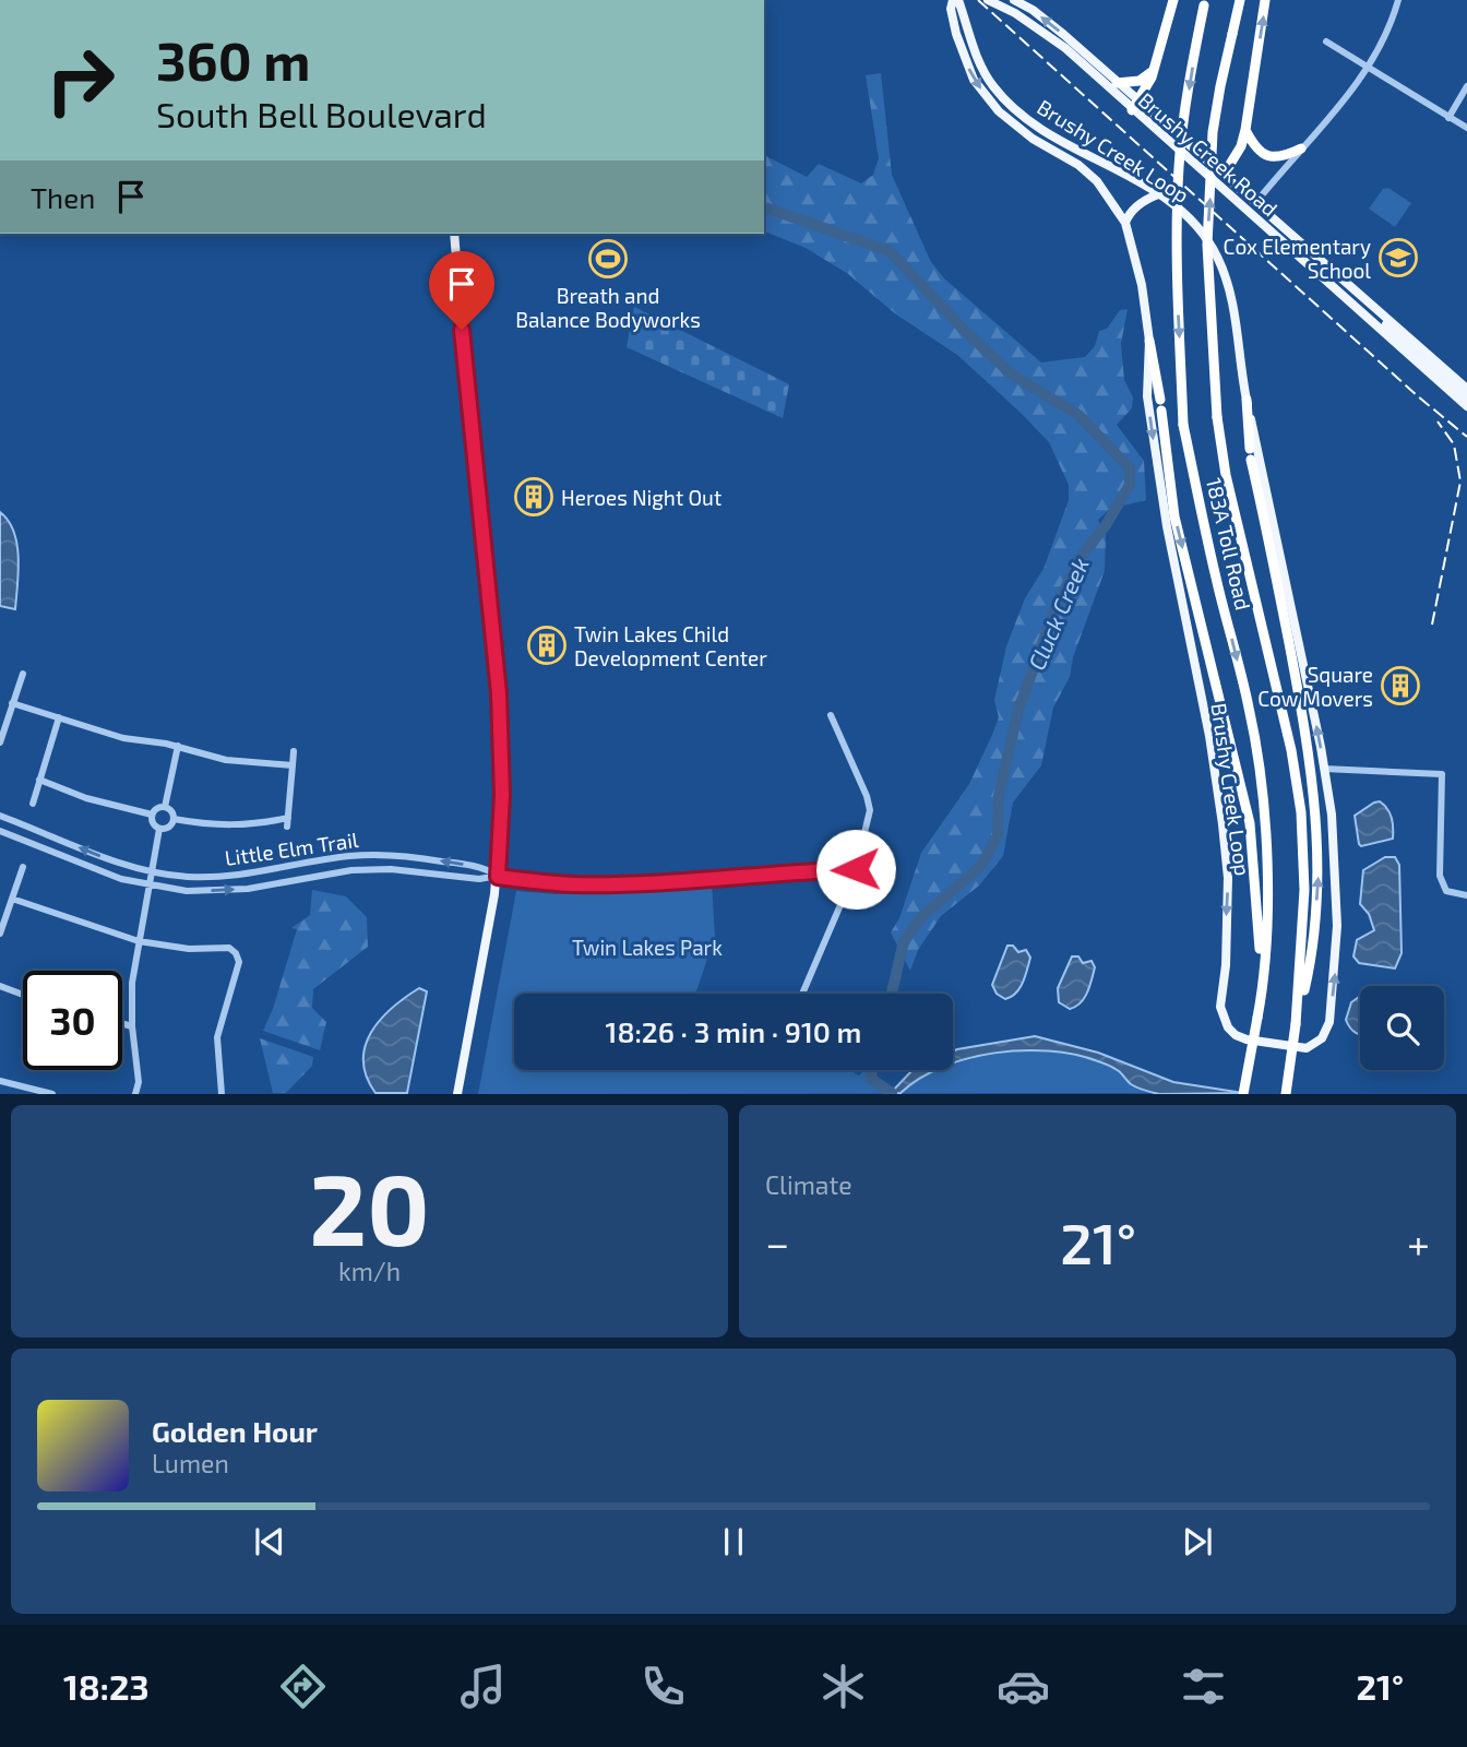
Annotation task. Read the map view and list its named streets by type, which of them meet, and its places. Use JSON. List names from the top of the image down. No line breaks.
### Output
{"streets":{"highway":["183A Toll Road"],"main road":["Brushy Creek Loop","Brushy Creek Road"],"street":["Little Elm Trail"]},"water":["Cluck Creek"],"parks":["Twin Lakes Park"],"places":{"school or university":["Cox Elementary School"],"sports":["Breath and Balance Bodyworks"],"building":["Heroes Night Out","Twin Lakes Child Development Center","Square Cow Movers"]},"page":{"turn":["360 m","South Bell Boulevard"],"then":"Then","limit":"30","trip":"18:26 · 3 min · 910 m","tile":[["20","km/h"],"Climate"],"heat":["−","21°","+"],"song":["Golden Hour","Lumen"],"tabs":["18:23","21°"]}}
